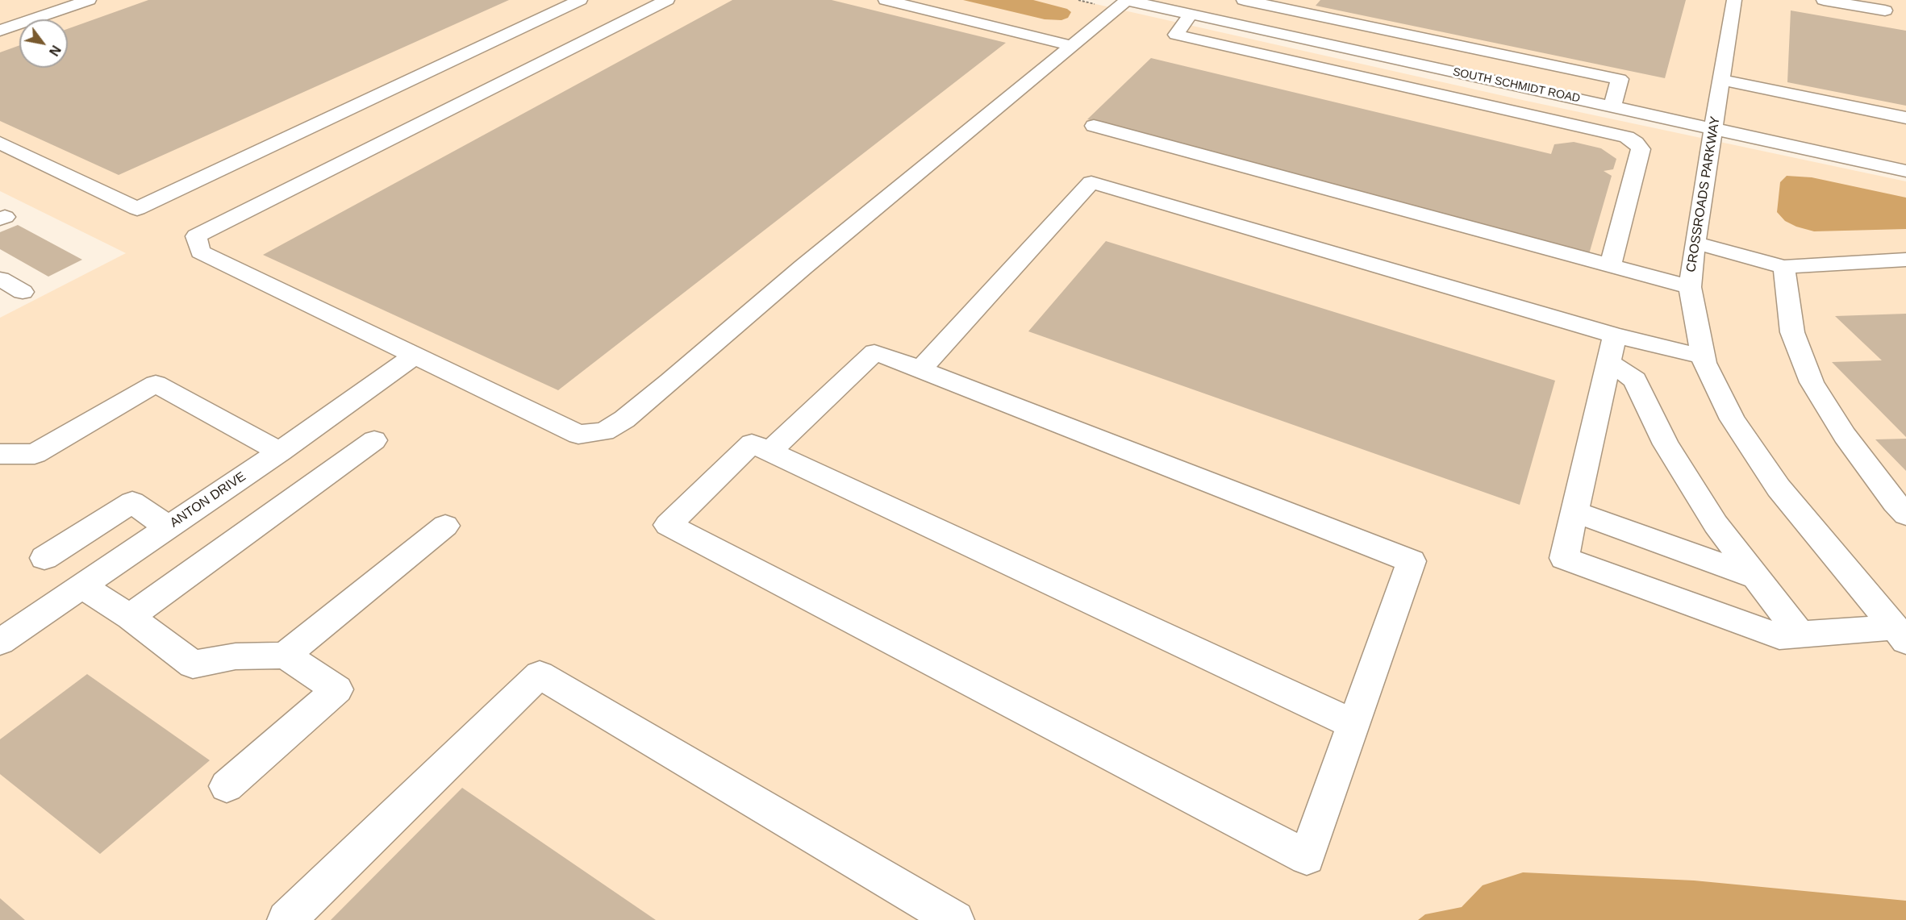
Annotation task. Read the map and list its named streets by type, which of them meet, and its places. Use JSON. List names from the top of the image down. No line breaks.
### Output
{"streets":{"street":["SOUTH SCHMIDT ROAD","CROSSROADS PARKWAY","ANTON DRIVE"]},"crossings":[["SOUTH SCHMIDT ROAD","CROSSROADS PARKWAY"]],"north":"bottom right"}
